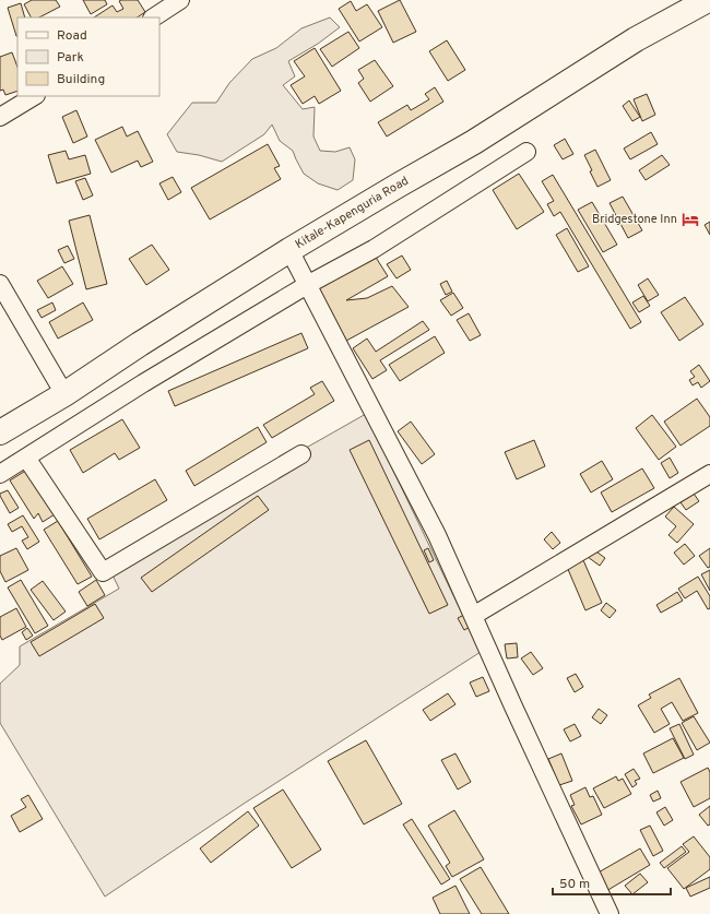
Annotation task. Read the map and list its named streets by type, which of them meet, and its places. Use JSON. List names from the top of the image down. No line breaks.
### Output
{"streets":{"highway":["Kitale-Kapenguria Road"]},"places":{"hotel":["Bridgestone Inn"]},"legend":["Road","Park","Building"],"scale_bar":"50 m"}
